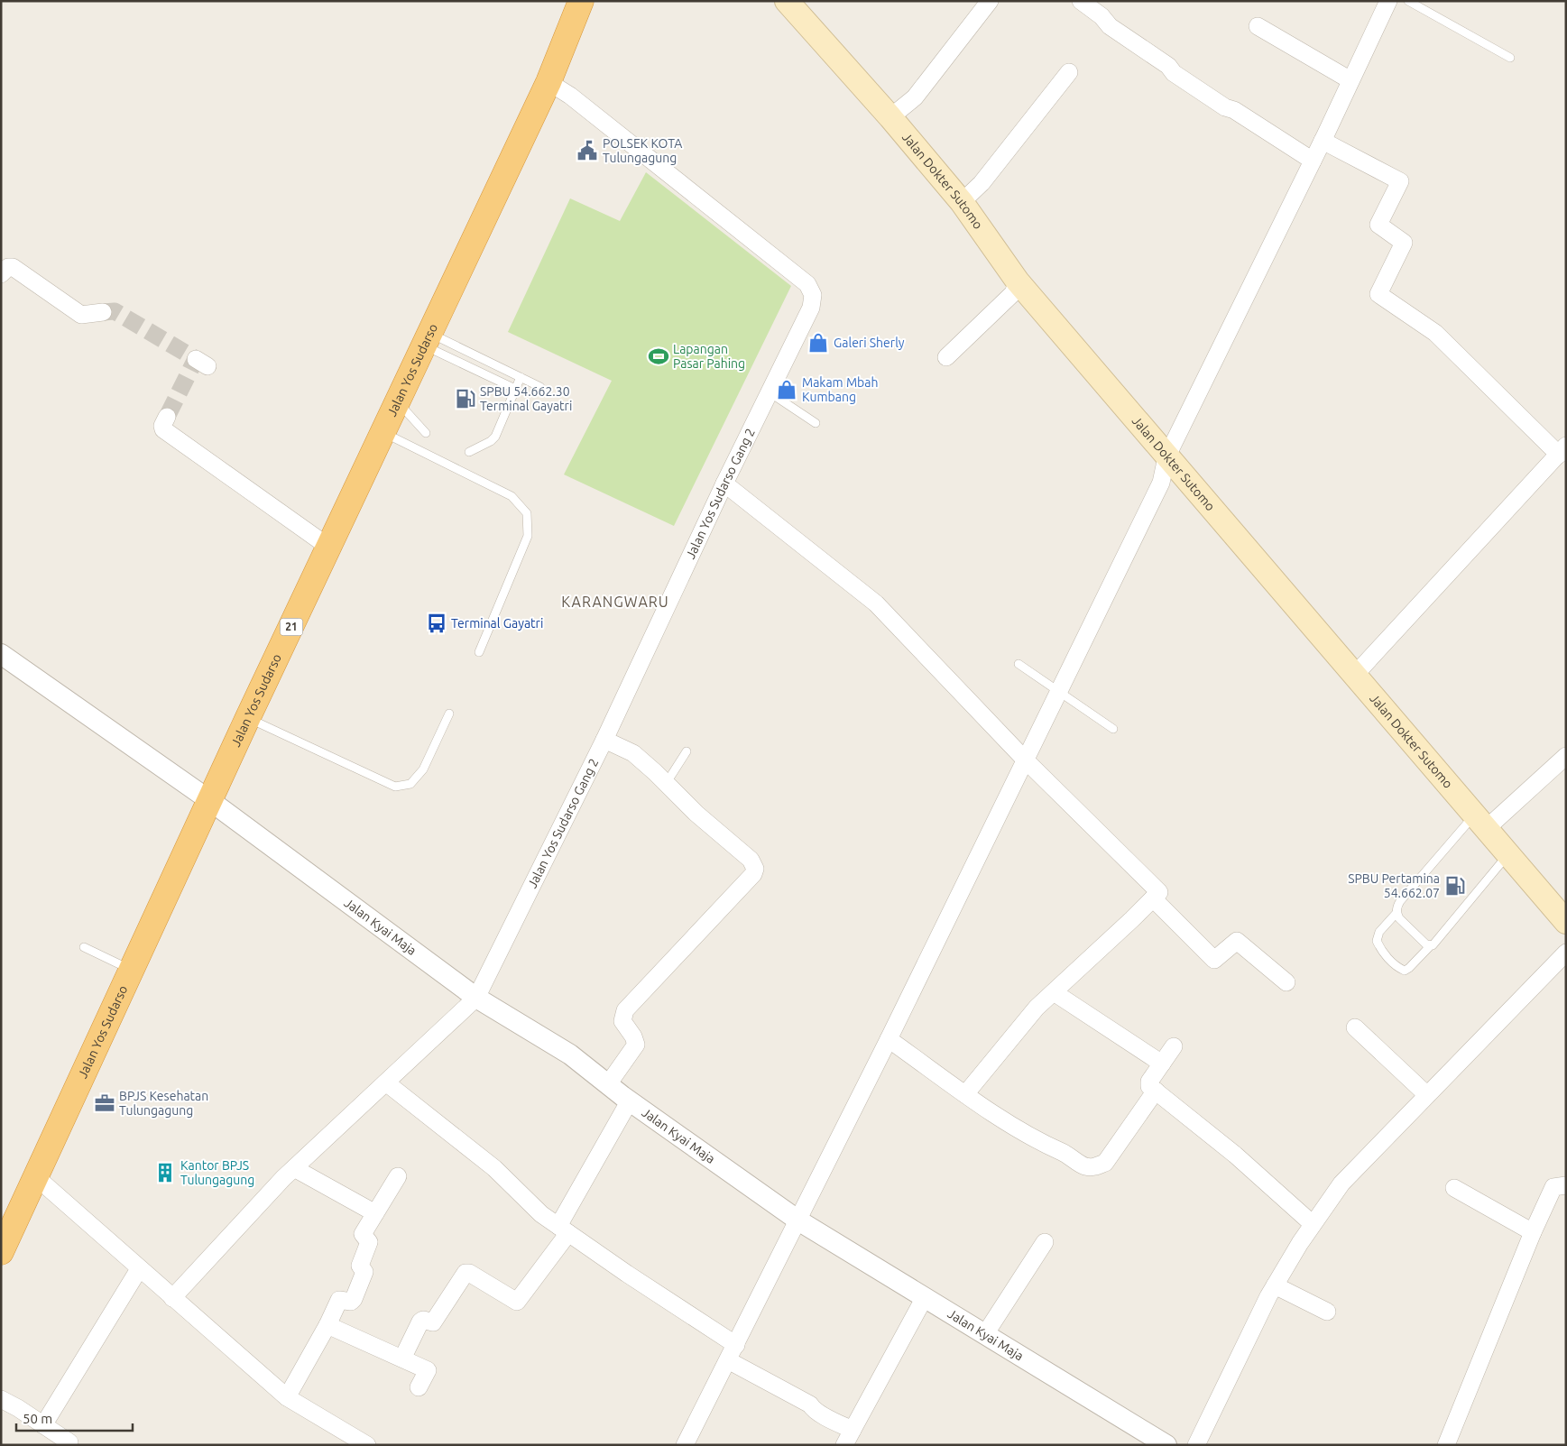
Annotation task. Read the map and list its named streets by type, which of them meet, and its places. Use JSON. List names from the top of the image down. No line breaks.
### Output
{"streets":{"highway":["Jalan Yos Sudarso","21"],"main road":["Jalan Dokter Sutomo"],"street":["Jalan Yos Sudarso Gang 2","Jalan Kyai Maja"]},"crossings":[["Jalan Yos Sudarso","Jalan Yos Sudarso Gang 2"],["Jalan Yos Sudarso","Jalan Kyai Maja"],["Jalan Yos Sudarso Gang 2","Jalan Kyai Maja"]],"districts":["KARANGWARU"],"places":{"public building":["POLSEK KOTA Tulungagung"],"shop":["Galeri Sherly","Makam Mbah Kumbang"],"sports":["Lapangan Pasar Pahing"],"fuel station":["SPBU 54.662.30 Terminal Gayatri","SPBU Pertamina 54.662.07"],"bus stop":["Terminal Gayatri"],"office":["BPJS Kesehatan Tulungagung"],"building":["Kantor BPJS Tulungagung"]},"scale_bar":"50 m"}
